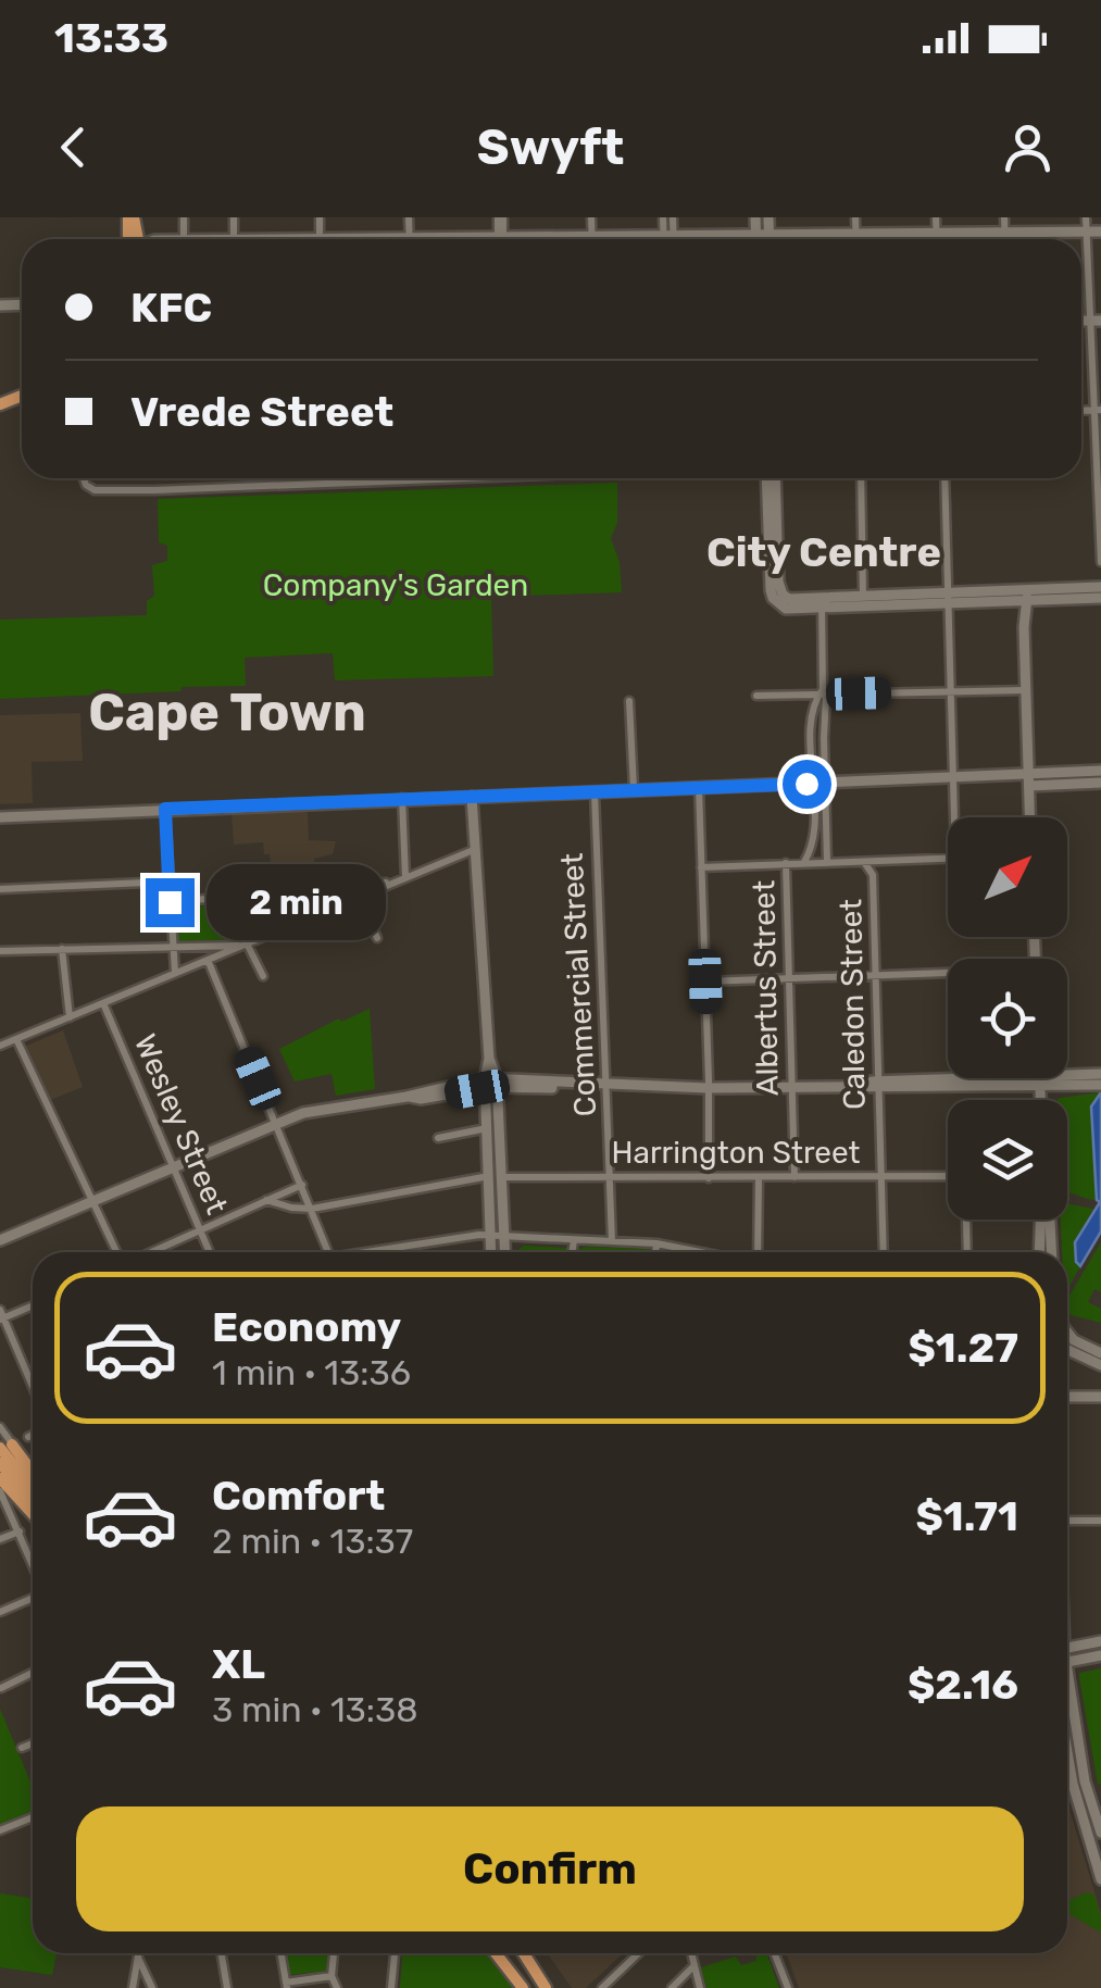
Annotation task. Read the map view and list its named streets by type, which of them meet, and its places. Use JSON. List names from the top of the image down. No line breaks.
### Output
{"streets":{"street":["Commercial Street","Albertus Street","Caledon Street","Wesley Street","Harrington Street"]},"crossings":[["Commercial Street","Harrington Street"],["Albertus Street","Harrington Street"],["Caledon Street","Harrington Street"]],"districts":["City Centre","Cape Town"],"parks":["Company's Garden"],"north":"top right","page":{"status":"13:33","header":"Swyft","banner":["KFC","Vrede Street"],"bubble":"2 min","list":[{"name":"Economy","note":"1 min · 13:36","value":"$1.27"},{"name":"Comfort","note":"2 min · 13:37","value":"$1.71"},{"name":"XL","note":"3 min · 13:38","value":"$2.16"}],"buttons":"Confirm"}}
